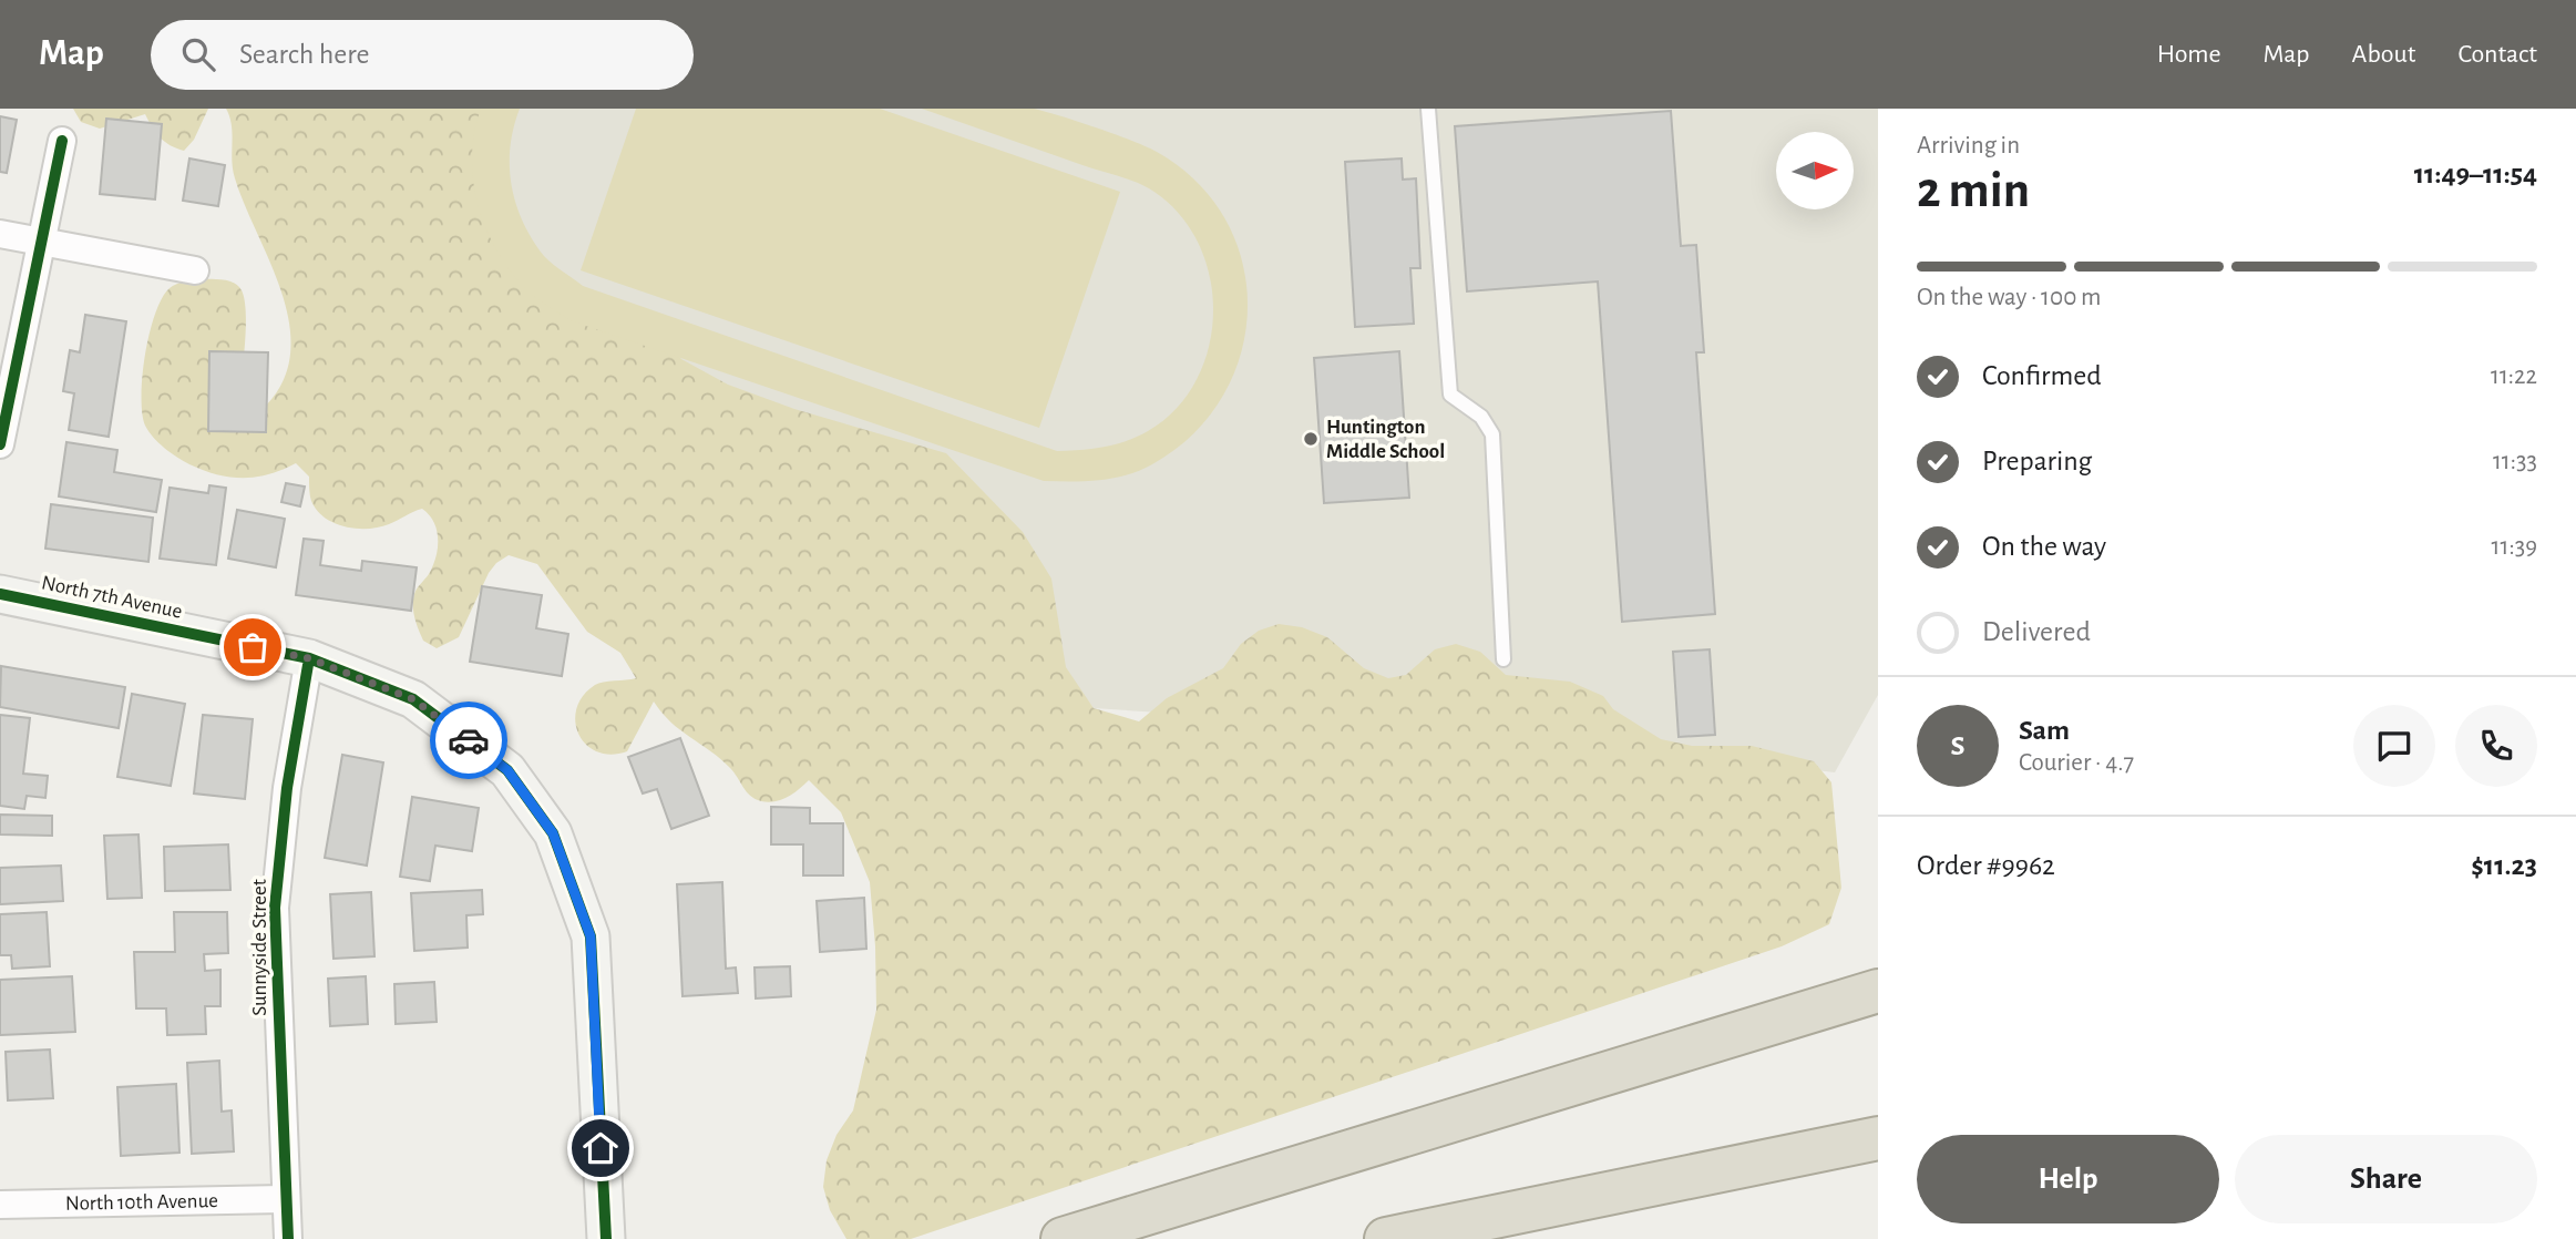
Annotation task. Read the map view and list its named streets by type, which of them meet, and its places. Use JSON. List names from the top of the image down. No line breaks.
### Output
{"streets":{"street":["North 7th Avenue","Sunnyside Street","North 10th Avenue"]},"crossings":[["North 7th Avenue","Sunnyside Street"],["Sunnyside Street","North 10th Avenue"]],"places":["Huntington Middle School"],"north":"right","page":{"header":"Map","search":"Search here","nav":["Home","Map","About","Contact"],"heading":["2 min","Arriving in","11:49–11:54"],"panel":["Sam","Courier · 4.7","Order #9962","$11.23"],"bar":"On the way · 100 m","list":[["Confirmed","11:22"],["Preparing","11:33"],["On the way","11:39"],"Delivered"],"round":"S","buttons":["Help","Share"]}}
